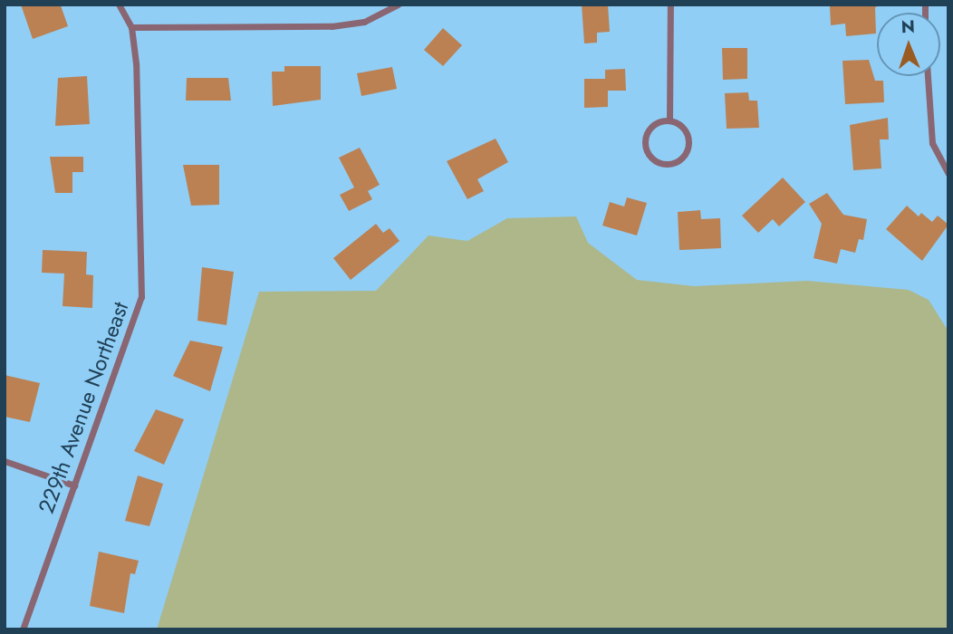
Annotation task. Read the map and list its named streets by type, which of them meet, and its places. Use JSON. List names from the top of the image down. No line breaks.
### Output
{"streets":{"street":["229th Avenue Northeast"]},"north":"top"}
